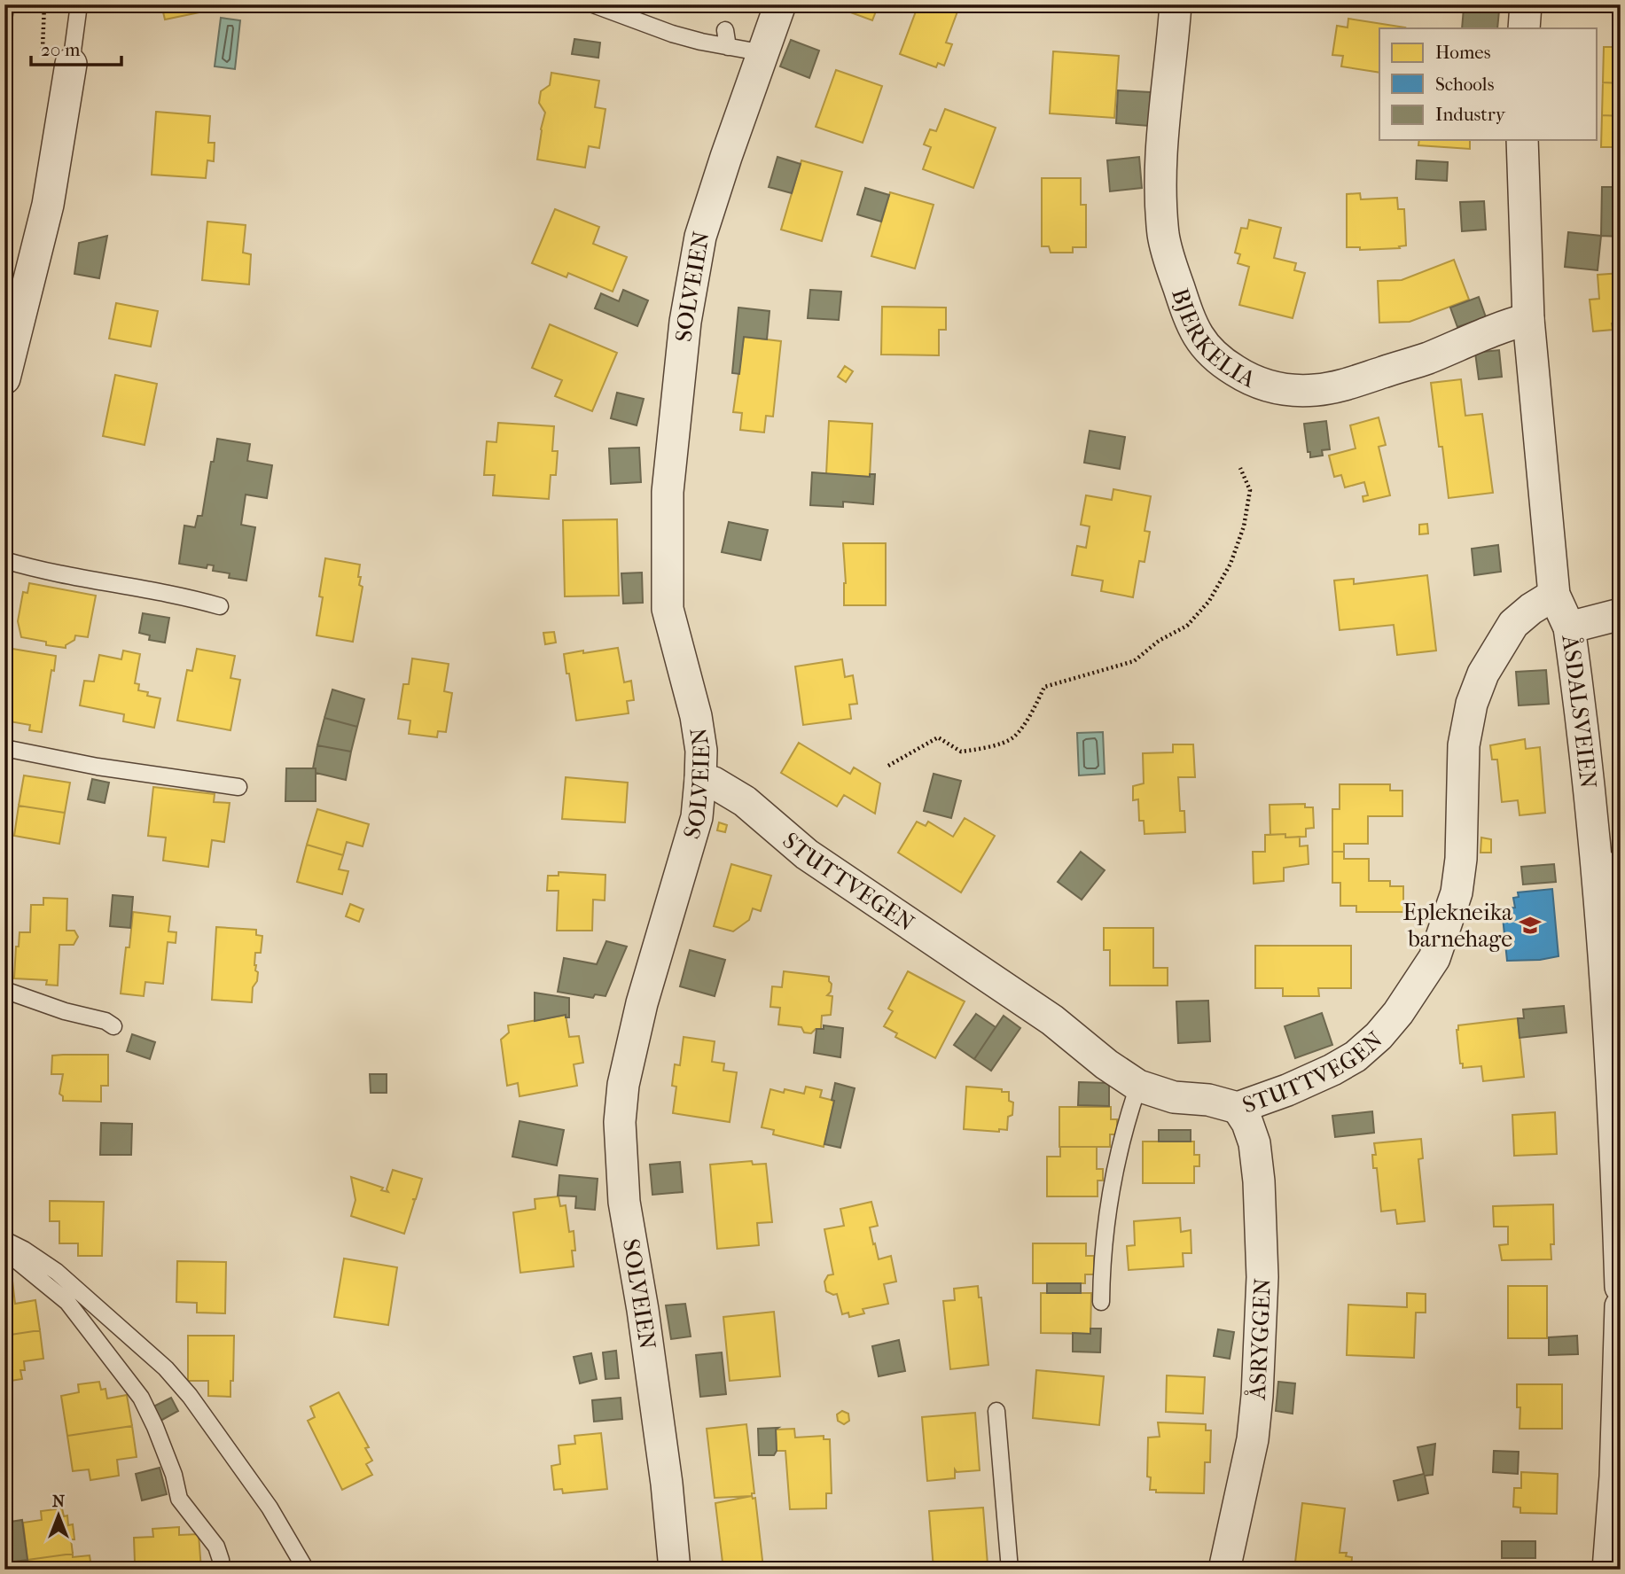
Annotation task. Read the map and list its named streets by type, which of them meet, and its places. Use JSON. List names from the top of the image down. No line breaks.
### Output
{"streets":{"street":["SOLVEIEN","BJERKELIA","ÅSDALSVEIEN","STUTTVEGEN","ÅSRYGGEN"]},"crossings":[["SOLVEIEN","STUTTVEGEN"],["BJERKELIA","ÅSDALSVEIEN"],["ÅSDALSVEIEN","STUTTVEGEN"],["STUTTVEGEN","ÅSRYGGEN"]],"places":{"school or university":["Eplekneika barnehage"]},"legend":["Homes","Schools","Industry"],"scale_bar":"20 m","north":"top"}
